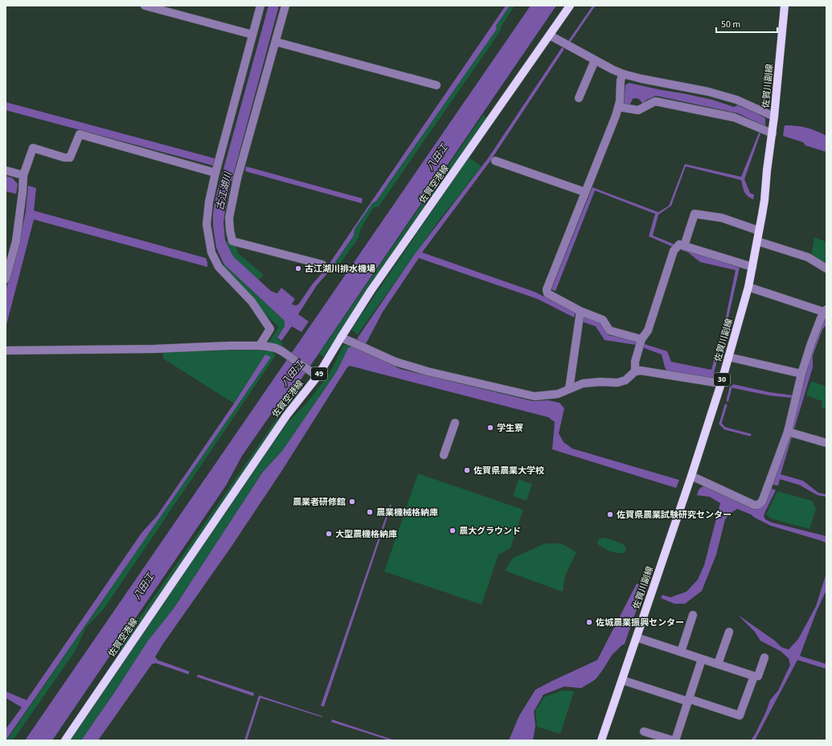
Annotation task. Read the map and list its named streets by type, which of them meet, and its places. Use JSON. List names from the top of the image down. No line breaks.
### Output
{"streets":{"main road":["佐賀川副線","佐賀空港線","49","30"]},"water":["八田江","古江湖川"],"places":["古江湖川排水機場","学生寮","佐賀県農業大学校","農業者研修館","農業機械格納庫","佐賀県農業試験研究センター","農大グラウンド","大型農機格納庫","佐城農業振興センター"],"scale_bar":"50 m"}
